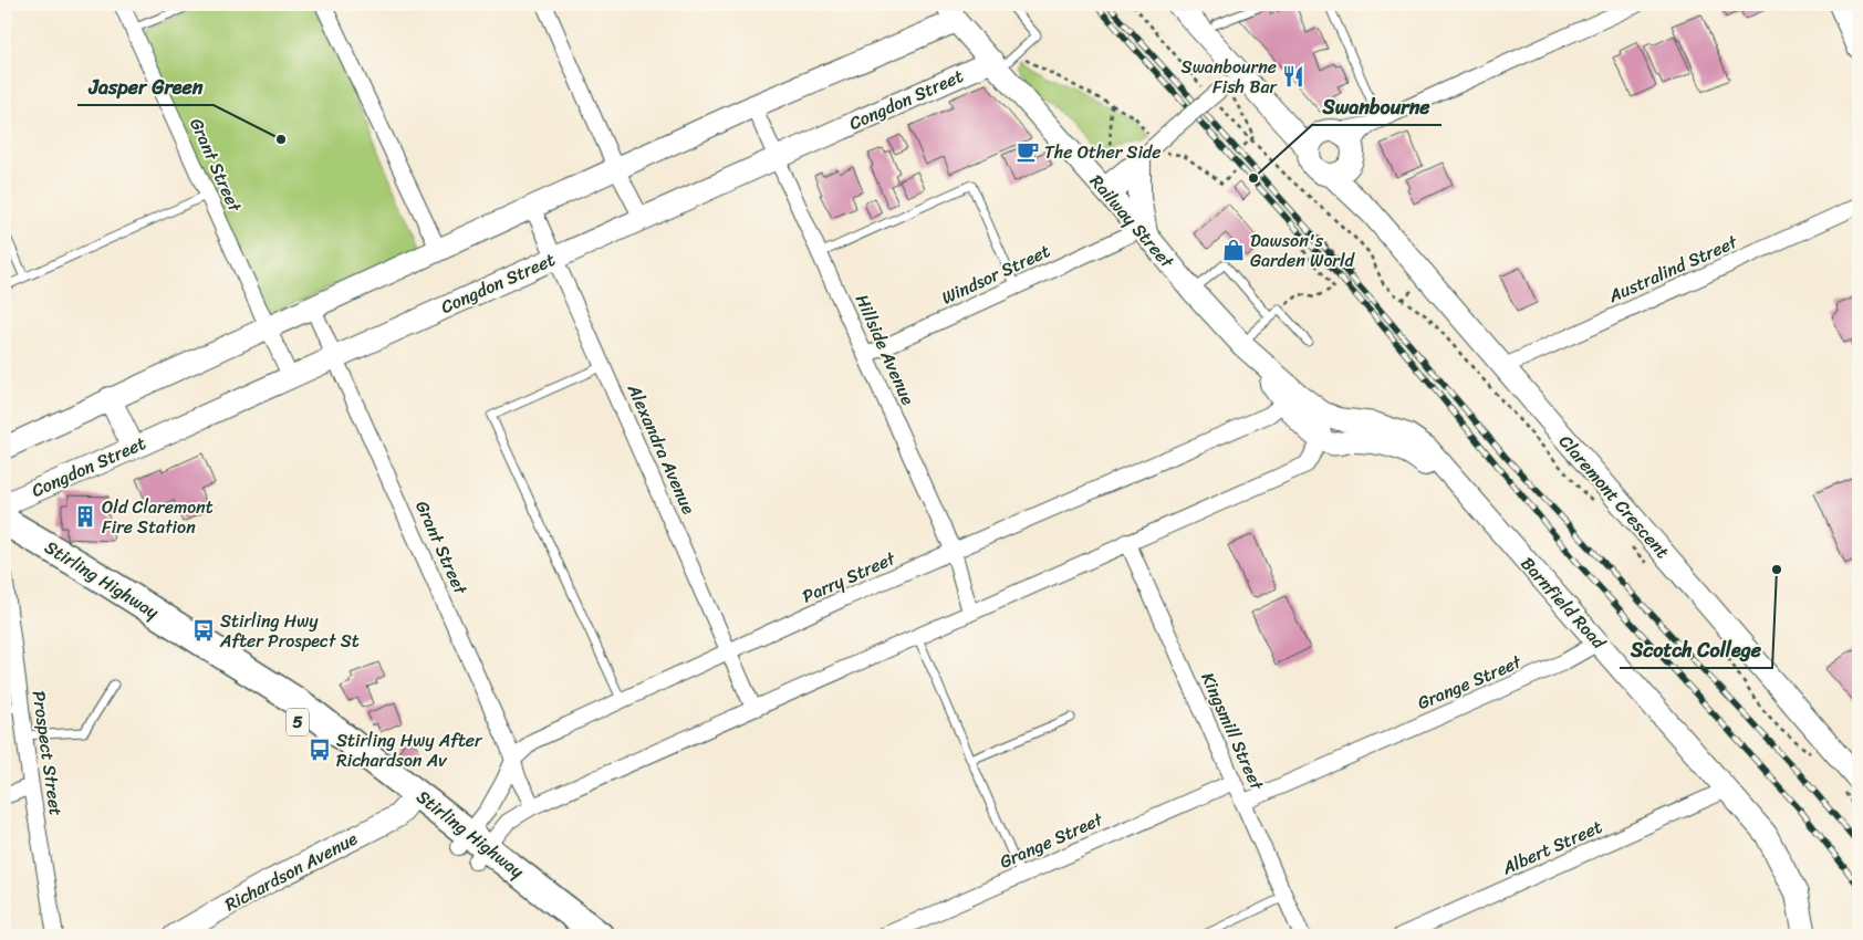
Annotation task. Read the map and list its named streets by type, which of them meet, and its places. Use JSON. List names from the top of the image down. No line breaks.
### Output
{"streets":{"highway":["Stirling Highway","5"],"street":["Congdon Street","Grant Street","Railway Street","Australind Street","Windsor Street","Hillside Avenue","Alexandra Avenue","Claremont Crescent","Parry Street","Barnfield Road","Grange Street","Kingsmill Street","Prospect Street","Albert Street","Richardson Avenue"]},"crossings":[["Congdon Street","Grant Street"],["Congdon Street","Railway Street"],["Congdon Street","Hillside Avenue"],["Congdon Street","Alexandra Avenue"],["Grant Street","Parry Street"],["Railway Street","Windsor Street"],["Railway Street","Parry Street"],["Railway Street","Barnfield Road"],["Australind Street","Claremont Crescent"],["Windsor Street","Hillside Avenue"],["Hillside Avenue","Parry Street"],["Alexandra Avenue","Parry Street"],["Parry Street","Stirling Highway"],["Stirling Highway","Richardson Avenue"],["Barnfield Road","Grange Street"],["Barnfield Road","Albert Street"],["Grange Street","Kingsmill Street"]],"places":{"restaurant":["Swanbourne Fish Bar"],"other":["Jasper Green","Swanbourne","Scotch College"],"cafe":["The Other Side"],"shop":["Dawson's Garden World"],"building":["Old Claremont Fire Station"],"bus stop":["Stirling Hwy After Prospect St","Stirling Hwy After Richardson Av"]}}
